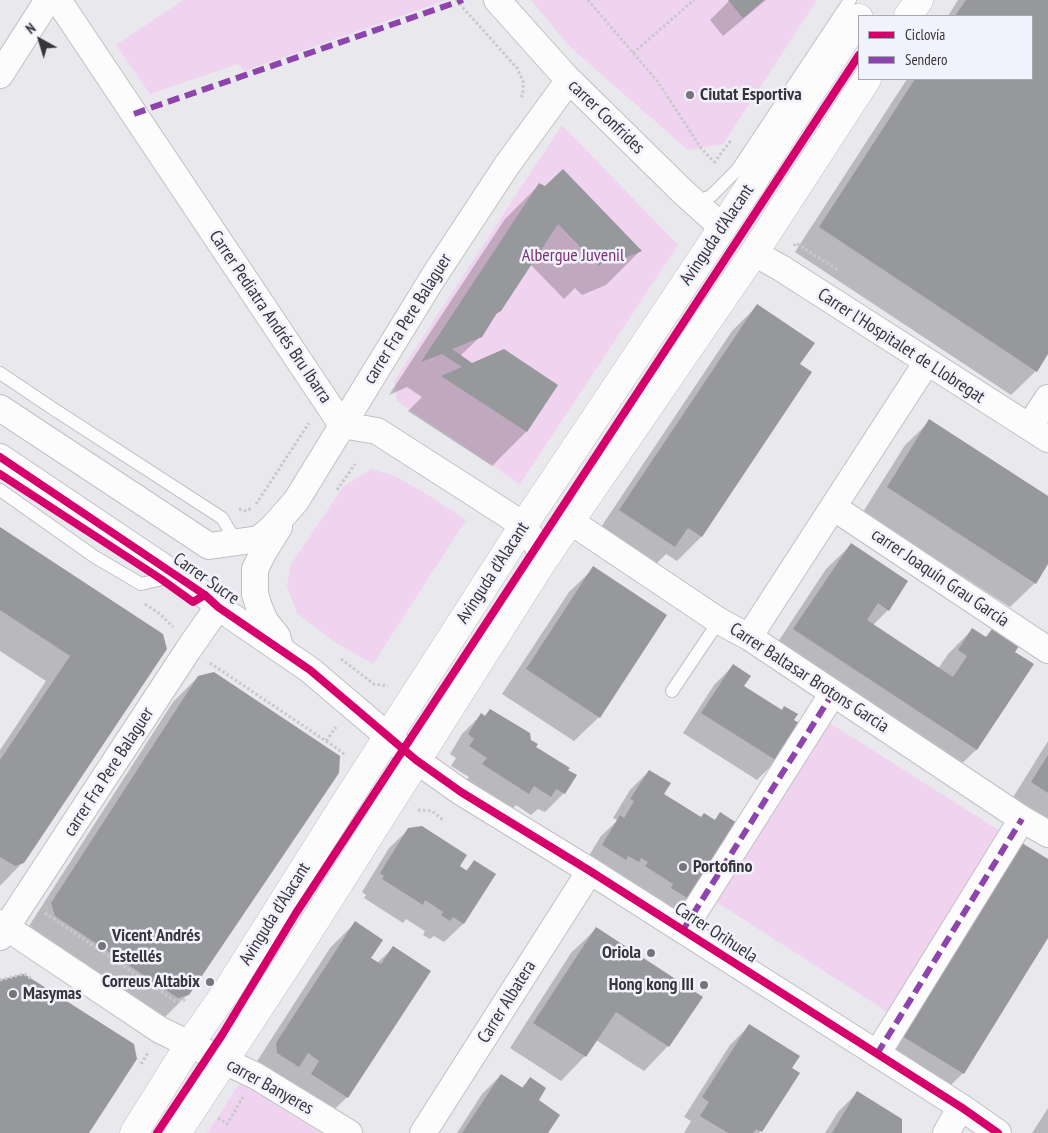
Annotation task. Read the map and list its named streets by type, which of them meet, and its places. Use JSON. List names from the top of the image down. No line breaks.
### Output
{"streets":{"main road":["Avinguda d'Alacant"],"street":["carrer Confrides","Carrer Pediatra Andrés Bru Ibarra","carrer Fra Pere Balaguer","Carrer l'Hospitalet de Llobregat","carrer Joaquín Grau García","Carrer Sucre","Carrer Baltasar Brotons Garcia","Carrer Orihuela","Carrer Albatera","carrer Banyeres"]},"crossings":[["carrer Confrides","Avinguda d'Alacant"],["carrer Confrides","carrer Fra Pere Balaguer"],["Avinguda d'Alacant","Carrer l'Hospitalet de Llobregat"],["Avinguda d'Alacant","Carrer Sucre"],["Avinguda d'Alacant","Carrer Baltasar Brotons Garcia"],["Avinguda d'Alacant","Carrer Orihuela"],["Avinguda d'Alacant","carrer Banyeres"],["Carrer Pediatra Andrés Bru Ibarra","carrer Fra Pere Balaguer"],["carrer Fra Pere Balaguer","Carrer Sucre"],["carrer Fra Pere Balaguer","carrer Banyeres"],["Carrer Sucre","Carrer Orihuela"],["Carrer Orihuela","Carrer Albatera"]],"parks":["Albergue Juvenil"],"places":["Ciutat Esportiva","Portofino","Vicent Andrés Estellés","Oriola","Correus Altabix","Hong kong III","Masymas"],"legend":["Ciclovía","Sendero"],"north":"top left"}
